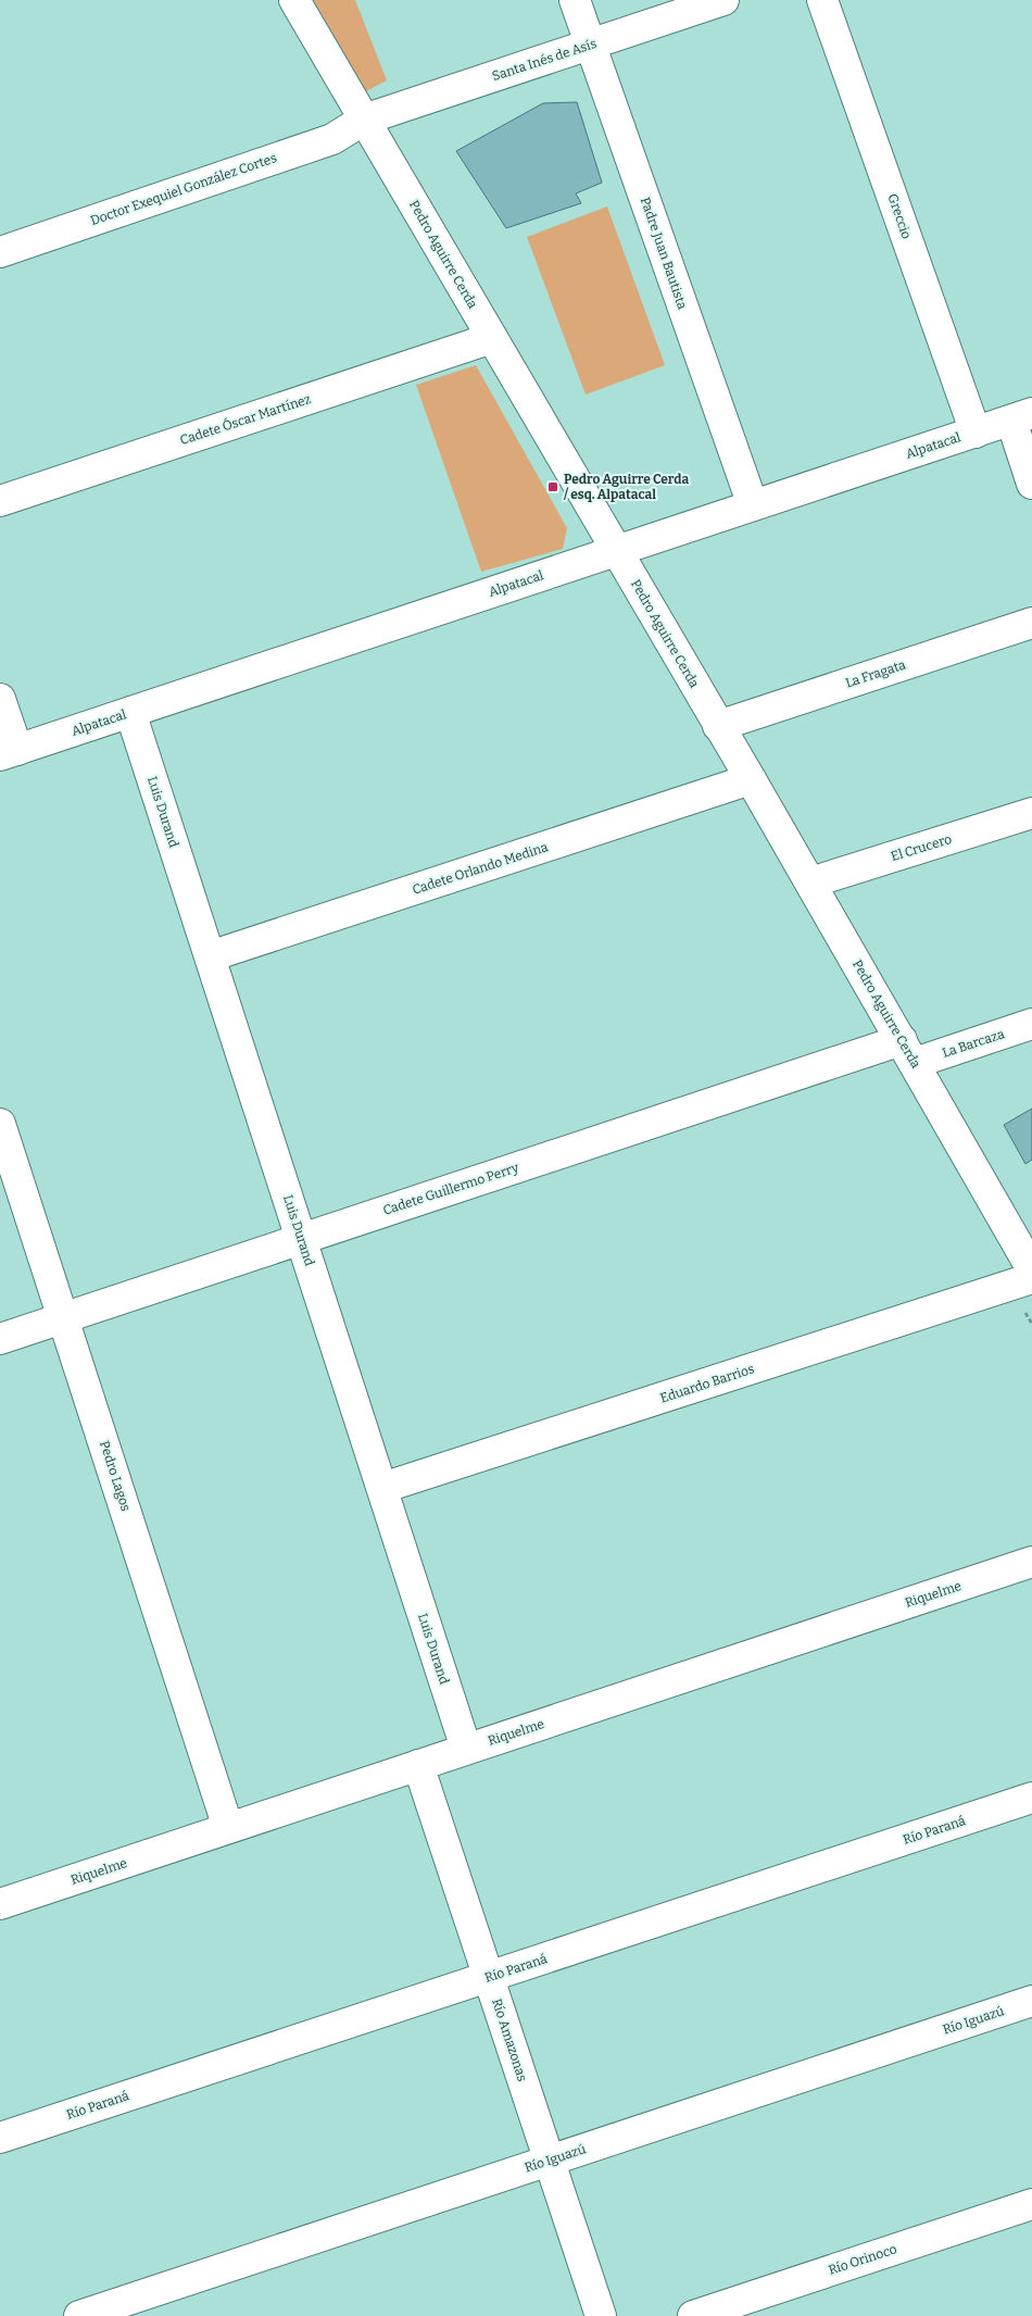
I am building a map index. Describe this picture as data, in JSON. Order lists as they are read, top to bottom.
{
  "streets": {
    "street": [
      "Santa Inés de Asís",
      "Doctor Exequiel González Cortes",
      "Greccio",
      "Padre Juan Bautista",
      "Pedro Aguirre Cerda",
      "Cadete Óscar Martínez",
      "Alpatacal",
      "La Fragata",
      "Luis Durand",
      "El Crucero",
      "Cadete Orlando Medina",
      "La Barcaza",
      "Cadete Guillermo Perry",
      "Eduardo Barrios",
      "Pedro Lagos",
      "Riquelme",
      "Río Paraná",
      "Río Iguazú",
      "Río Amazonas",
      "Río Orinoco"
    ]
  },
  "crossings": [
    ["Santa Inés de Asís", "Doctor Exequiel González Cortes"],
    ["Santa Inés de Asís", "Padre Juan Bautista"],
    ["Santa Inés de Asís", "Pedro Aguirre Cerda"],
    ["Doctor Exequiel González Cortes", "Pedro Aguirre Cerda"],
    ["Greccio", "Alpatacal"],
    ["Padre Juan Bautista", "Alpatacal"],
    ["Pedro Aguirre Cerda", "Cadete Óscar Martínez"],
    ["Pedro Aguirre Cerda", "Alpatacal"],
    ["Pedro Aguirre Cerda", "La Fragata"],
    ["Pedro Aguirre Cerda", "El Crucero"],
    ["Pedro Aguirre Cerda", "Cadete Orlando Medina"],
    ["Pedro Aguirre Cerda", "La Barcaza"],
    ["Pedro Aguirre Cerda", "Cadete Guillermo Perry"],
    ["Alpatacal", "Luis Durand"],
    ["Luis Durand", "Cadete Orlando Medina"],
    ["Luis Durand", "Cadete Guillermo Perry"],
    ["Luis Durand", "Eduardo Barrios"],
    ["Luis Durand", "Riquelme"],
    ["La Barcaza", "Cadete Guillermo Perry"],
    ["Cadete Guillermo Perry", "Pedro Lagos"],
    ["Pedro Lagos", "Riquelme"],
    ["Riquelme", "Río Amazonas"],
    ["Río Paraná", "Río Amazonas"],
    ["Río Iguazú", "Río Amazonas"]
  ],
  "places": {
    "transit": ["Pedro Aguirre Cerda / esq. Alpatacal"]
  }
}
